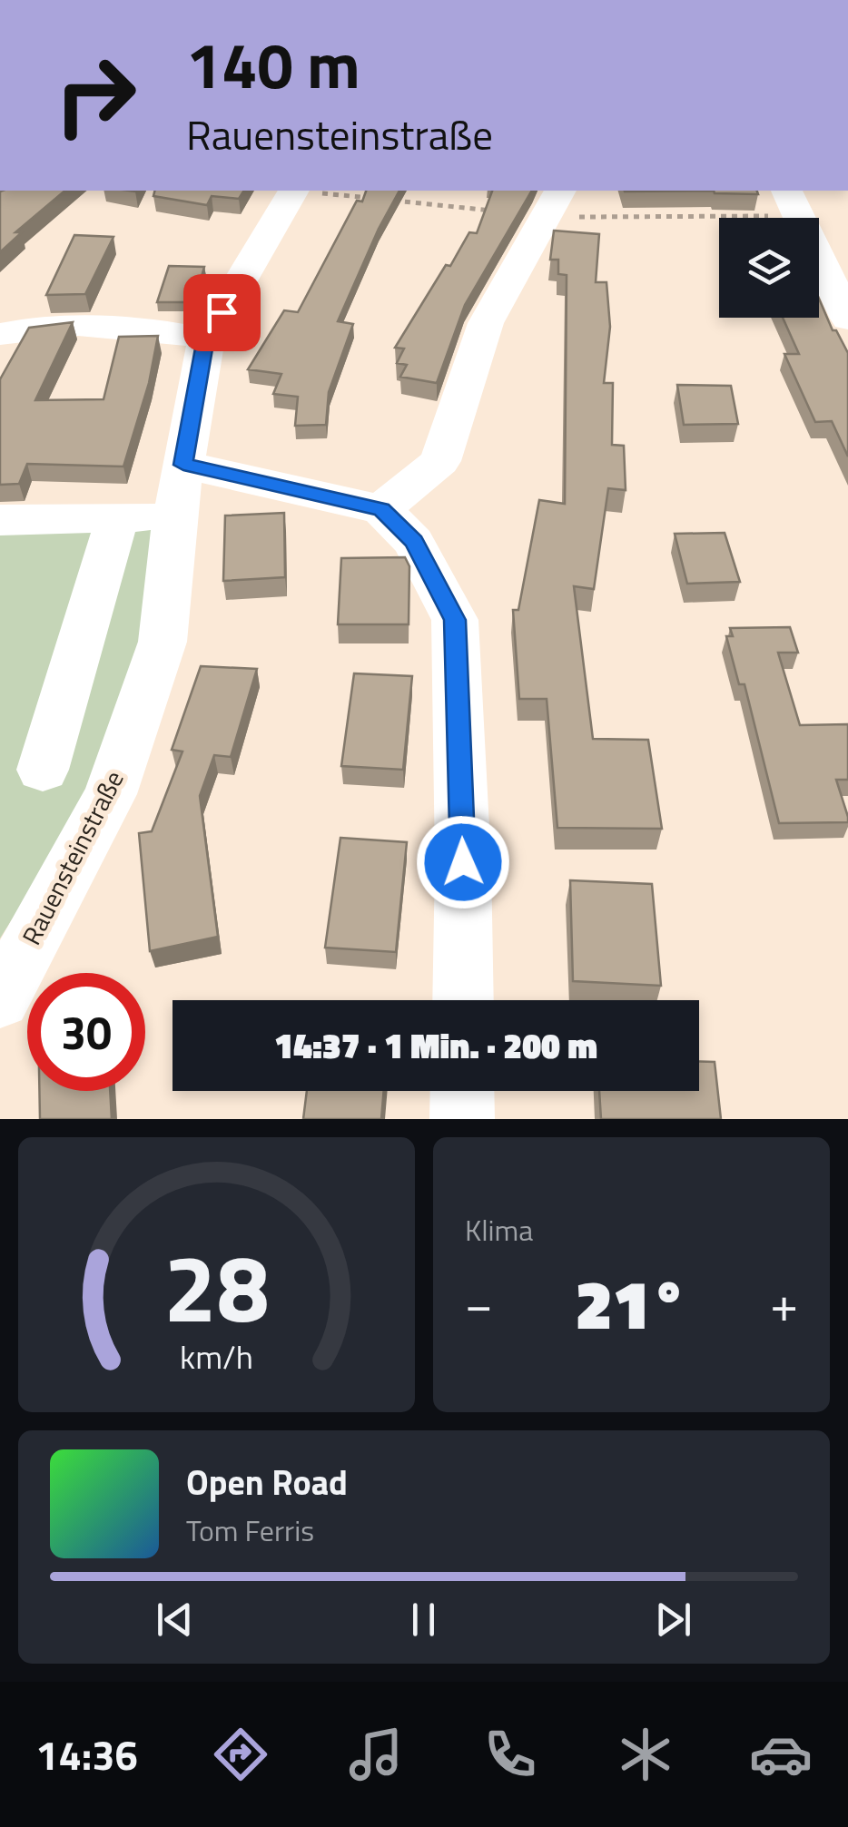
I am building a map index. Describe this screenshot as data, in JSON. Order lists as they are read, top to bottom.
{
  "streets": {
    "street": ["Rauensteinstraße"]
  },
  "page": {
    "turn": ["140 m", "Rauensteinstraße"],
    "limit": "30",
    "trip": "14:37 · 1 Min. · 200 m",
    "tile": "Klima",
    "heat": ["−", "21°", "+"],
    "song": ["Open Road", "Tom Ferris"],
    "tabs": "14:36",
    "gauge": ["28", "km/h"]
  }
}
